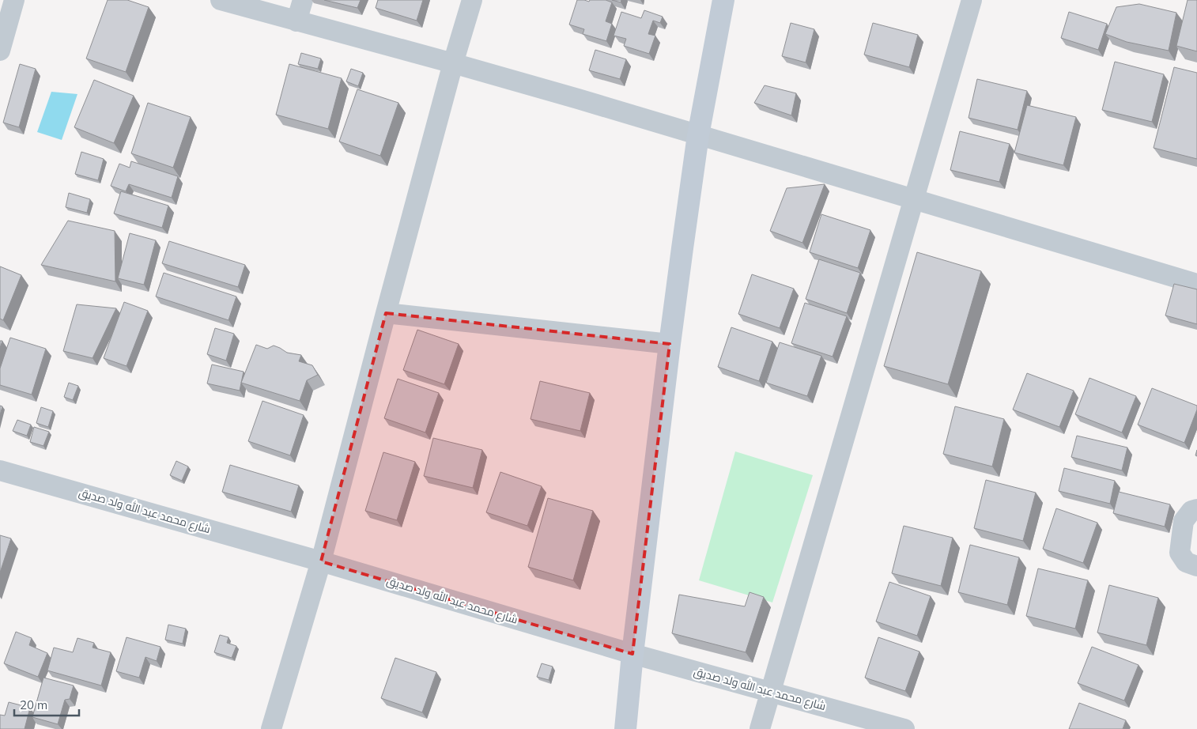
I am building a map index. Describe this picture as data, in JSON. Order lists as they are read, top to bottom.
{
  "streets": {
    "street": ["شارع محمد عبد الله ولد صديق"]
  },
  "scale_bar": "20 m"
}
